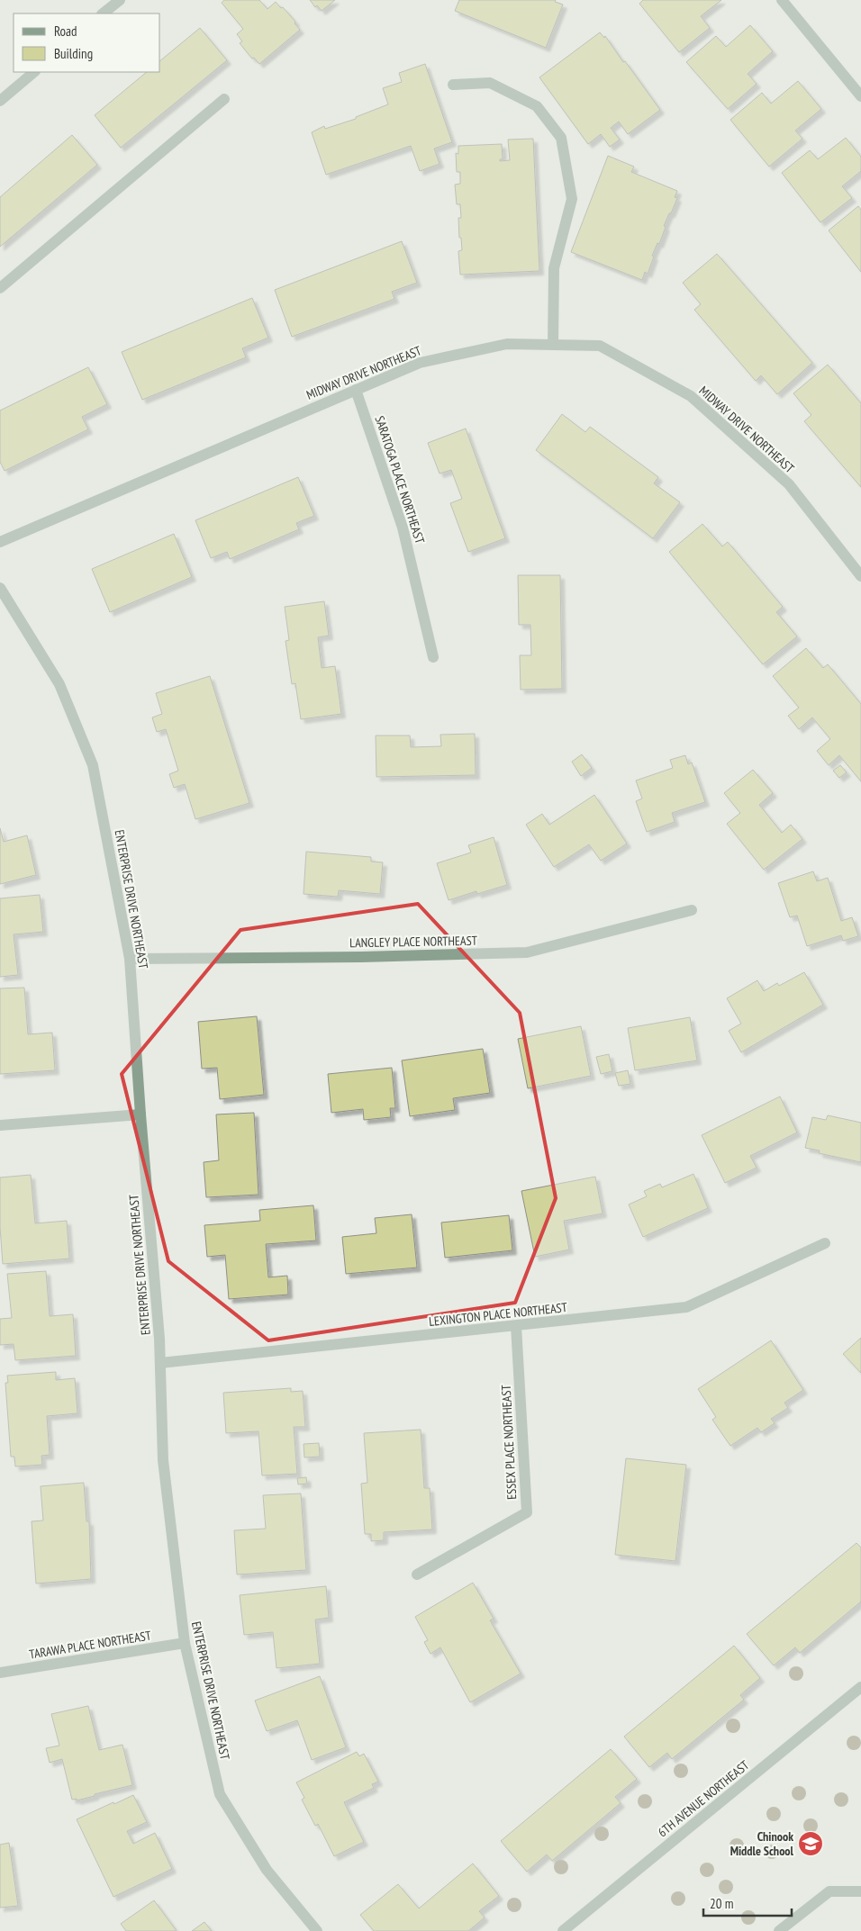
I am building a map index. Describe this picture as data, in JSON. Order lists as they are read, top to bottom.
{
  "streets": {
    "street": [
      "MIDWAY DRIVE NORTHEAST",
      "SARATOGA PLACE NORTHEAST",
      "ENTERPRISE DRIVE NORTHEAST",
      "LANGLEY PLACE NORTHEAST",
      "LEXINGTON PLACE NORTHEAST",
      "ESSEX PLACE NORTHEAST",
      "TARAWA PLACE NORTHEAST",
      "6TH AVENUE NORTHEAST"
    ]
  },
  "crossings": [
    ["MIDWAY DRIVE NORTHEAST", "SARATOGA PLACE NORTHEAST"],
    ["ENTERPRISE DRIVE NORTHEAST", "LANGLEY PLACE NORTHEAST"],
    ["ENTERPRISE DRIVE NORTHEAST", "LEXINGTON PLACE NORTHEAST"],
    ["ENTERPRISE DRIVE NORTHEAST", "TARAWA PLACE NORTHEAST"],
    ["LEXINGTON PLACE NORTHEAST", "ESSEX PLACE NORTHEAST"]
  ],
  "places": {
    "school or university": ["Chinook Middle School"]
  },
  "legend": ["Road", "Building"],
  "scale_bar": "20 m"
}
